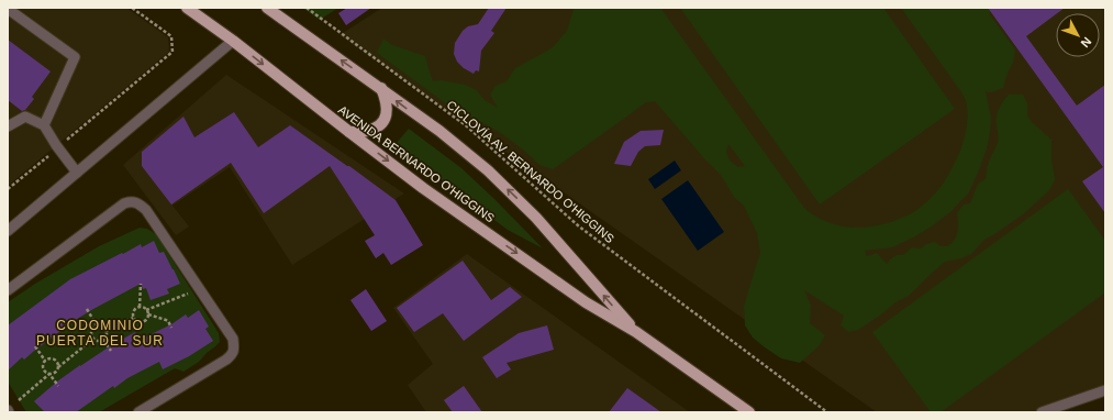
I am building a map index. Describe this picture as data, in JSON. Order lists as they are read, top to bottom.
{
  "streets": {
    "main road": ["AVENIDA BERNARDO O'HIGGINS"],
    "path": ["CICLOVÍA AV. BERNARDO O'HIGGINS"]
  },
  "districts": ["CODOMINIO PUERTA DEL SUR"],
  "north": "bottom right"
}
